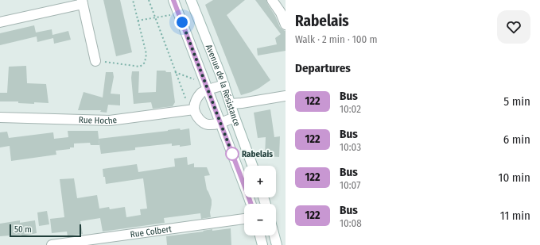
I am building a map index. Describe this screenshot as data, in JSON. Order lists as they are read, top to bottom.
{
  "streets": {
    "street": ["Avenue de la Résistance", "Rue Hoche", "Rue Colbert"]
  },
  "places": ["Rabelais"],
  "lines": ["bus line 122"],
  "scale_bar": "50 m",
  "page": {
    "heading": [
      ["Rabelais", "Walk · 2 min · 100 m"],
      "Departures"
    ],
    "list": [
      {
        "mark": "122",
        "name": "Bus",
        "note": "10:02",
        "value": "5 min"
      },
      {
        "mark": "122",
        "name": "Bus",
        "note": "10:03",
        "value": "6 min"
      },
      {
        "mark": "122",
        "name": "Bus",
        "note": "10:07",
        "value": "10 min"
      },
      {
        "mark": "122",
        "name": "Bus",
        "note": "10:08",
        "value": "11 min"
      }
    ],
    "map_buttons": ["+", "−"],
    "scale": "50 m"
  }
}
